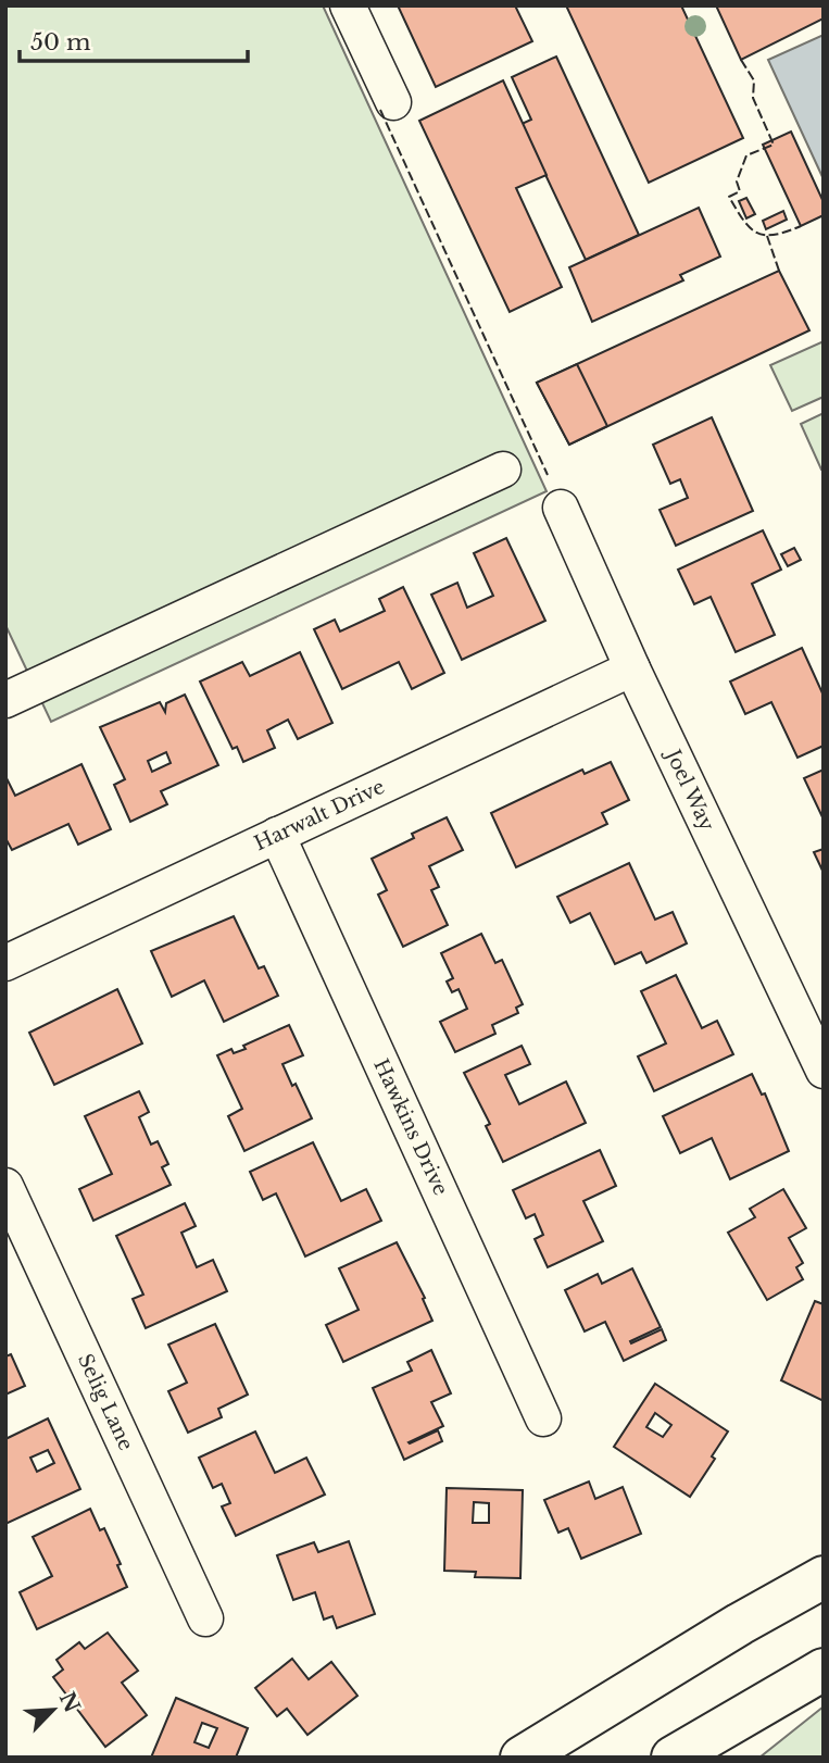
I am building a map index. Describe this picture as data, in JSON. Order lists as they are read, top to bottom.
{
  "streets": {
    "street": [
      "Joel Way",
      "Harwalt Drive",
      "Hawkins Drive",
      "Selig Lane"
    ]
  },
  "crossings": [
    ["Joel Way", "Harwalt Drive"],
    ["Harwalt Drive", "Hawkins Drive"]
  ],
  "scale_bar": "50 m",
  "north": "top right"
}
